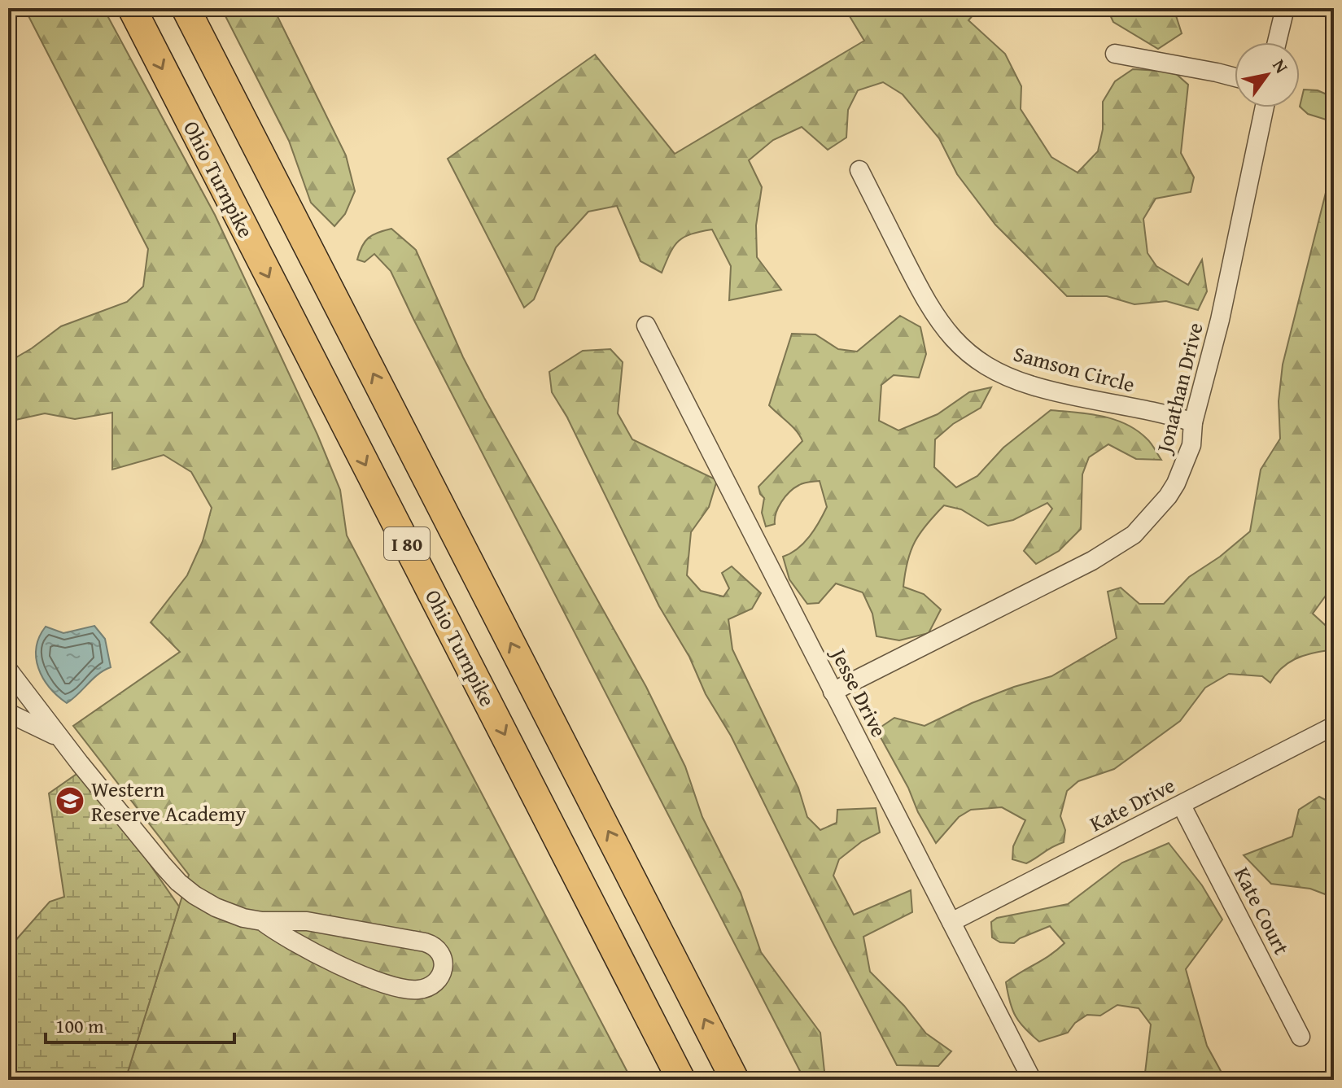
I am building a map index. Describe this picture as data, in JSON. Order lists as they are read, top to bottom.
{
  "streets": {
    "highway": ["Ohio Turnpike", "I 80"],
    "street": [
      "Samson Circle",
      "Jonathan Drive",
      "Jesse Drive",
      "Kate Drive",
      "Kate Court"
    ]
  },
  "crossings": [
    ["Samson Circle", "Jonathan Drive"],
    ["Jonathan Drive", "Jesse Drive"],
    ["Jesse Drive", "Kate Drive"],
    ["Kate Drive", "Kate Court"]
  ],
  "places": {
    "school or university": ["Western Reserve Academy"]
  },
  "scale_bar": "100 m",
  "north": "top right"
}
